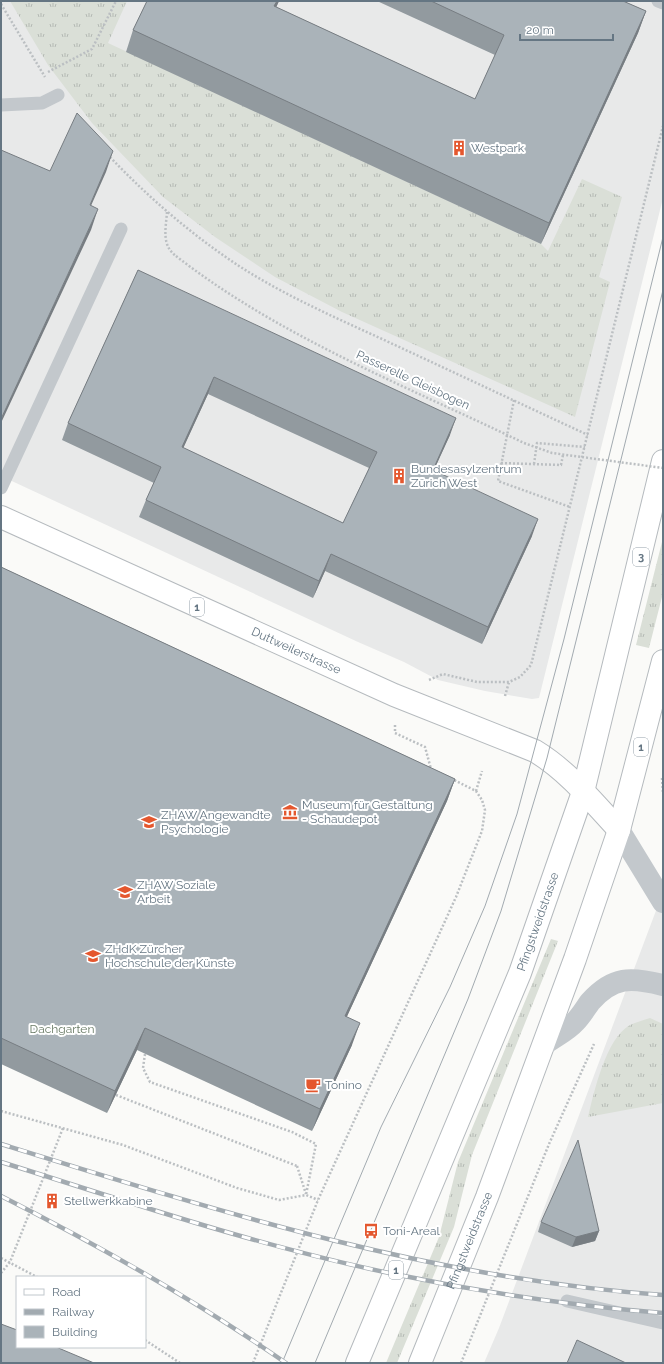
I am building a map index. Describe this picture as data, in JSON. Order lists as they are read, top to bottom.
{
  "streets": {
    "main road": [
      "3",
      "1",
      "Duttweilerstrasse",
      "Pfingstweidstrasse"
    ],
    "path": ["Passerelle Gleisbogen"]
  },
  "crossings": [
    ["Duttweilerstrasse", "Pfingstweidstrasse"]
  ],
  "parks": ["Dachgarten"],
  "places": {
    "building": ["Westpark", "Bundesasylzentrum Zürich West", "Stellwerkkabine"],
    "museum": ["Museum für Gestaltung - Schaudepot"],
    "school or university": ["ZHAW Angewandte Psychologie", "ZHAW Soziale Arbeit", "ZHdK Zürcher Hochschule der Künste"],
    "cafe": ["Tonino"],
    "bus stop": ["Toni-Areal"]
  },
  "legend": ["Road", "Railway", "Building"],
  "scale_bar": "20 m"
}
